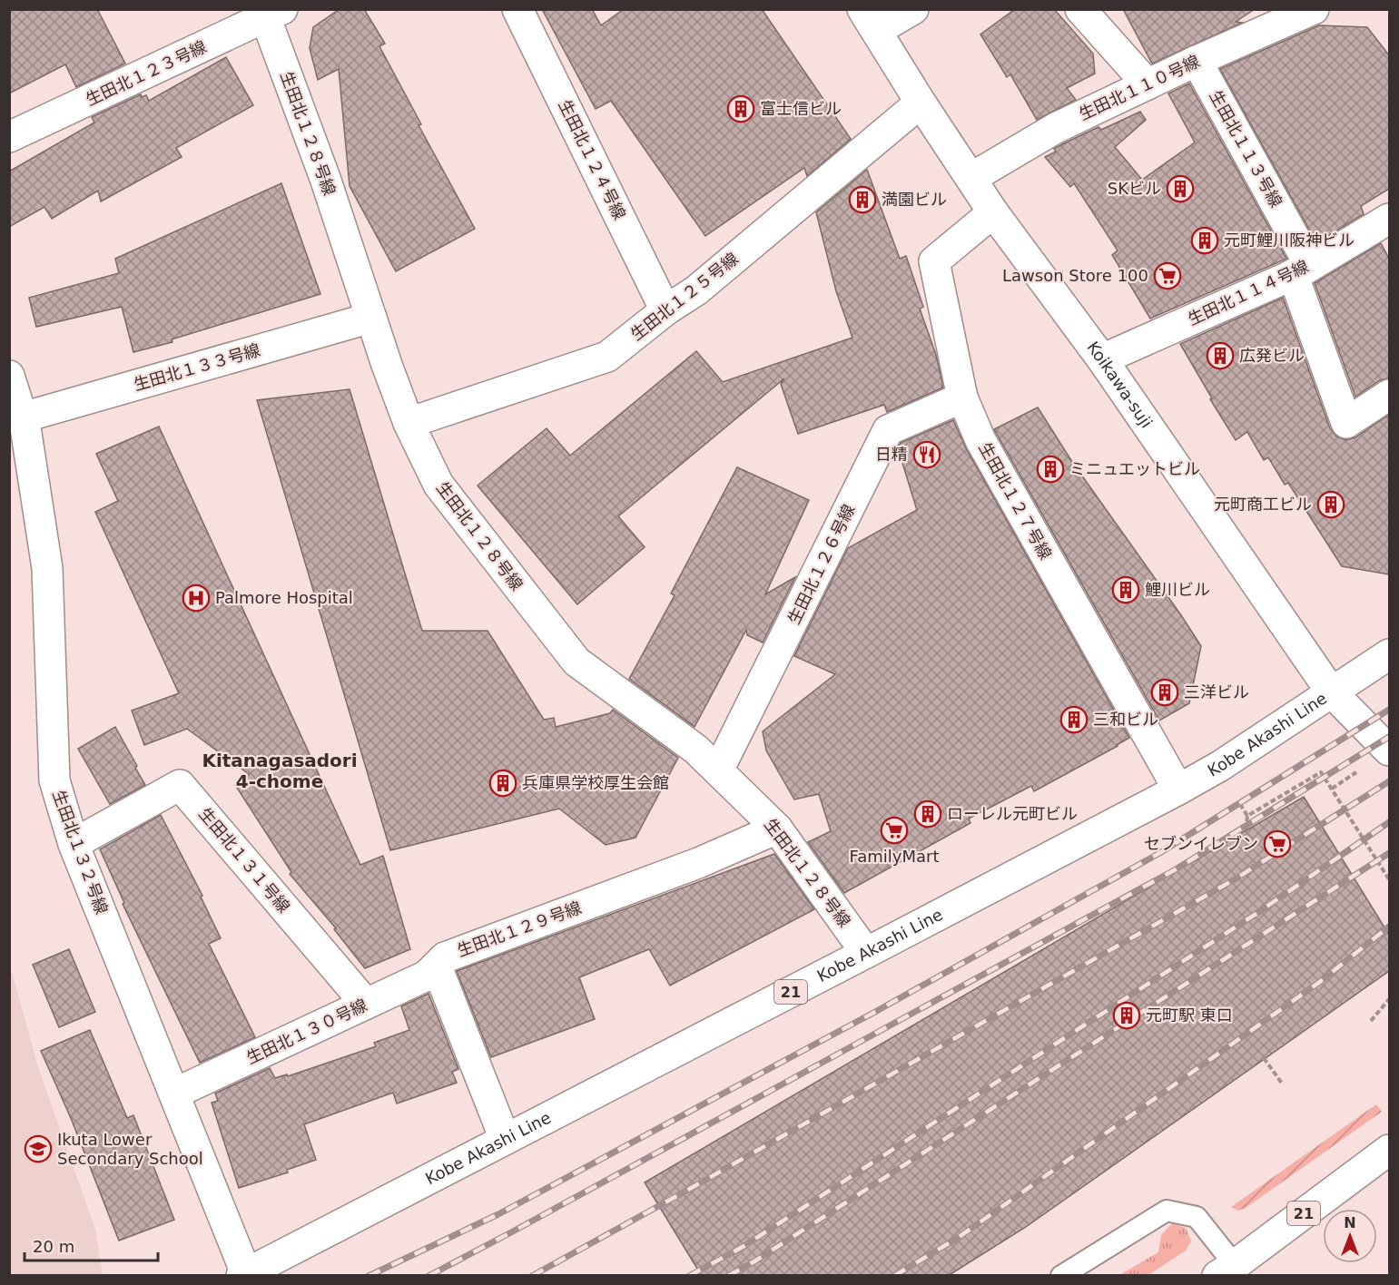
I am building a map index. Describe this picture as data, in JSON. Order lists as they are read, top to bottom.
{
  "streets": {
    "street": [
      "生田北１２３号線",
      "生田北１１０号線",
      "生田北１２８号線",
      "生田北１１３号線",
      "生田北１２４号線",
      "生田北１１４号線",
      "生田北１２５号線",
      "生田北１３３号線",
      "Koikawa-suji",
      "生田北１２７号線",
      "生田北１２６号線",
      "Kobe Akashi Line",
      "生田北１３２号線",
      "生田北１３１号線",
      "生田北１２９号線",
      "21",
      "生田北１３０号線"
    ]
  },
  "crossings": [
    ["生田北１２３号線", "生田北１２８号線"],
    ["生田北１１０号線", "生田北１１３号線"],
    ["生田北１１０号線", "Koikawa-suji"],
    ["生田北１２８号線", "生田北１２５号線"],
    ["生田北１２８号線", "生田北１３３号線"],
    ["生田北１２８号線", "生田北１２６号線"],
    ["生田北１２８号線", "Kobe Akashi Line"],
    ["生田北１２８号線", "生田北１２９号線"],
    ["生田北１１３号線", "生田北１１４号線"],
    ["生田北１２４号線", "生田北１２５号線"],
    ["生田北１１４号線", "Koikawa-suji"],
    ["生田北１２５号線", "Koikawa-suji"],
    ["生田北１３３号線", "生田北１３２号線"],
    ["Koikawa-suji", "生田北１２７号線"],
    ["Koikawa-suji", "Kobe Akashi Line"],
    ["生田北１２７号線", "生田北１２６号線"],
    ["生田北１２７号線", "Kobe Akashi Line"],
    ["Kobe Akashi Line", "生田北１３２号線"],
    ["生田北１３２号線", "生田北１３１号線"],
    ["生田北１３２号線", "生田北１３０号線"],
    ["生田北１３１号線", "生田北１３０号線"],
    ["生田北１２９号線", "生田北１３０号線"]
  ],
  "districts": ["Kitanagasadori 4-chome"],
  "places": {
    "building": [
      "富士信ビル",
      "SKビル",
      "満園ビル",
      "元町鯉川阪神ビル",
      "広発ビル",
      "ミニュエットビル",
      "元町商工ビル",
      "鯉川ビル",
      "三洋ビル",
      "三和ビル",
      "兵庫県学校厚生会館",
      "ローレル元町ビル",
      "元町駅 東口"
    ],
    "supermarket": ["Lawson Store 100", "FamilyMart", "セブンイレブン"],
    "restaurant": ["日精"],
    "hospital": ["Palmore Hospital"],
    "school or university": ["Ikuta Lower Secondary School"]
  },
  "scale_bar": "20 m",
  "north": "top"
}
